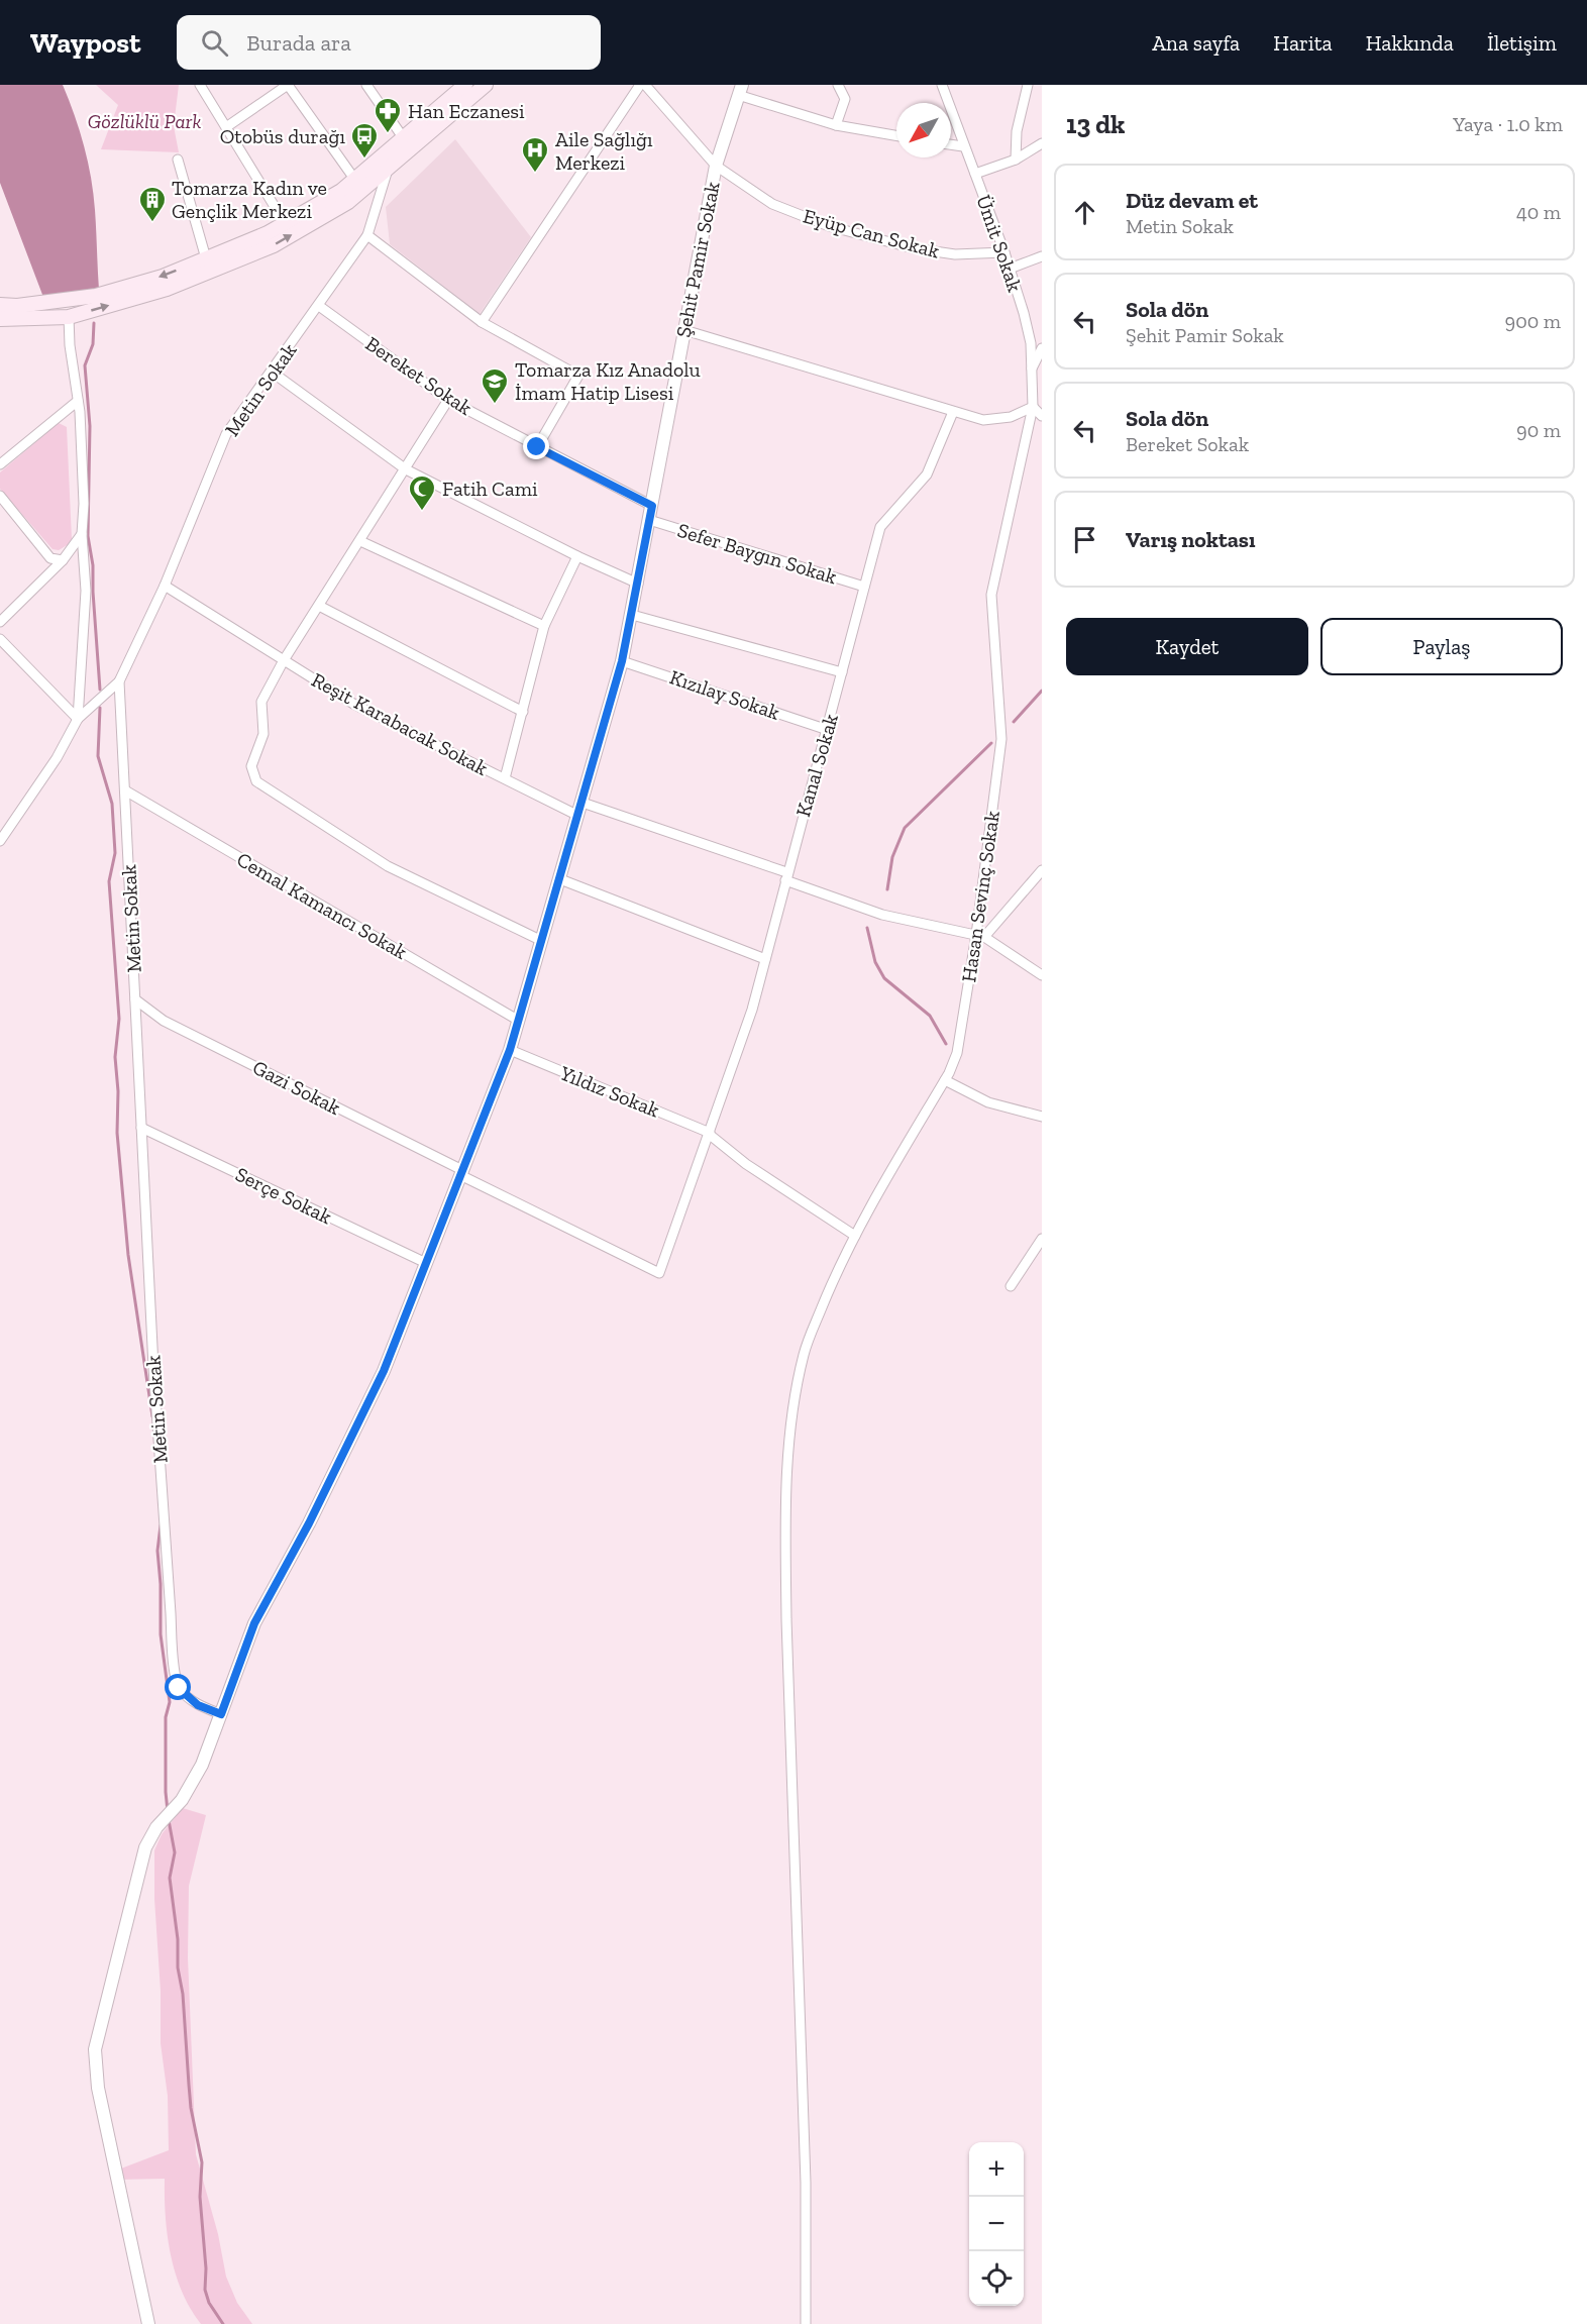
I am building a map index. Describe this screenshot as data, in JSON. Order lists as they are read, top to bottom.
{
  "streets": {
    "street": [
      "Eyüp Can Sokak",
      "Ümit Sokak",
      "Şehit Pamir Sokak",
      "Bereket Sokak",
      "Metin Sokak",
      "Sefer Baygın Sokak",
      "Kızılay Sokak",
      "Reşit Karabacak Sokak",
      "Kanal Sokak",
      "Hasan Sevinç Sokak",
      "Cemal Kamancı Sokak",
      "Gazi Sokak",
      "Yıldız Sokak",
      "Serçe Sokak"
    ]
  },
  "crossings": [
    ["Eyüp Can Sokak", "Ümit Sokak"],
    ["Eyüp Can Sokak", "Şehit Pamir Sokak"],
    ["Ümit Sokak", "Hasan Sevinç Sokak"],
    ["Şehit Pamir Sokak", "Bereket Sokak"],
    ["Şehit Pamir Sokak", "Metin Sokak"],
    ["Şehit Pamir Sokak", "Sefer Baygın Sokak"],
    ["Şehit Pamir Sokak", "Kızılay Sokak"],
    ["Şehit Pamir Sokak", "Reşit Karabacak Sokak"],
    ["Şehit Pamir Sokak", "Cemal Kamancı Sokak"],
    ["Şehit Pamir Sokak", "Gazi Sokak"],
    ["Şehit Pamir Sokak", "Yıldız Sokak"],
    ["Şehit Pamir Sokak", "Serçe Sokak"],
    ["Bereket Sokak", "Metin Sokak"],
    ["Metin Sokak", "Reşit Karabacak Sokak"],
    ["Metin Sokak", "Cemal Kamancı Sokak"],
    ["Metin Sokak", "Gazi Sokak"],
    ["Metin Sokak", "Serçe Sokak"],
    ["Sefer Baygın Sokak", "Kanal Sokak"],
    ["Kızılay Sokak", "Kanal Sokak"],
    ["Kanal Sokak", "Gazi Sokak"],
    ["Kanal Sokak", "Yıldız Sokak"],
    ["Hasan Sevinç Sokak", "Yıldız Sokak"]
  ],
  "parks": ["Gözlüklü Park"],
  "places": {
    "pharmacy": ["Han Eczanesi"],
    "bus stop": ["Otobüs durağı"],
    "hospital": ["Aile Sağlığı Merkezi"],
    "building": ["Tomarza Kadın ve Gençlik Merkezi"],
    "school or university": ["Tomarza Kız Anadolu İmam Hatip Lisesi"],
    "mosque": ["Fatih Cami"]
  },
  "north": "bottom left",
  "page": {
    "header": "Waypost",
    "search": "Burada ara",
    "nav": [
      "Ana sayfa",
      "Harita",
      "Hakkında",
      "İletişim"
    ],
    "heading": ["13 dk", "Yaya · 1.0 km"],
    "list": [
      ["Düz devam et", "Metin Sokak", "40 m"],
      ["Sola dön", "Şehit Pamir Sokak", "900 m"],
      ["Sola dön", "Bereket Sokak", "90 m"],
      "Varış noktası"
    ],
    "buttons": ["Kaydet", "Paylaş"],
    "map_buttons": ["+", "−"]
  }
}
